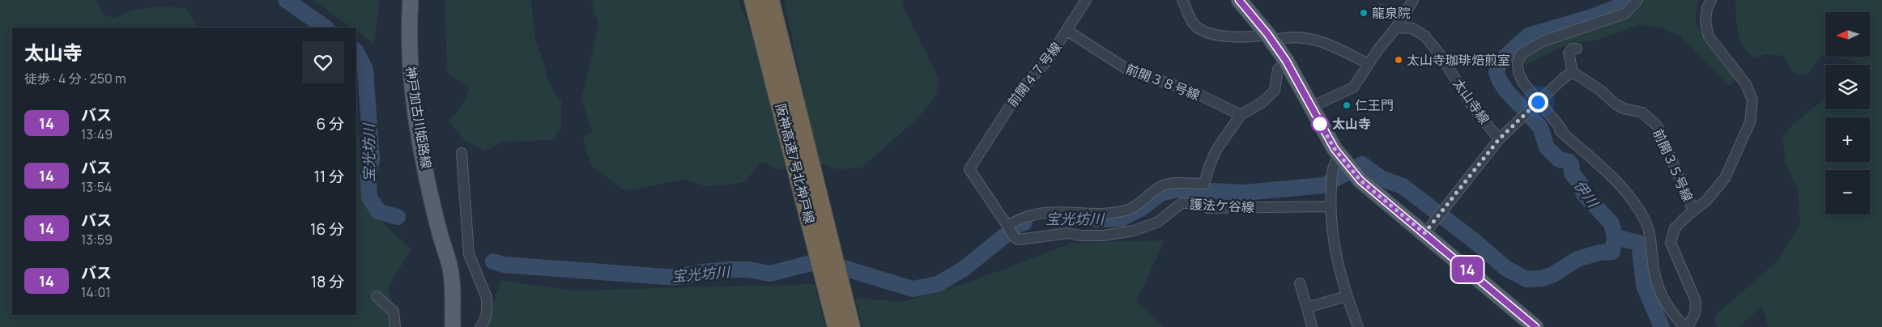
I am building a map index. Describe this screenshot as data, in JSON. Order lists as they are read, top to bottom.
{
  "streets": {
    "highway": ["阪神高速7号北神戸線"],
    "main road": ["神戸加古川姫路線"],
    "street": [
      "前開４７号線",
      "前開３８号線",
      "太山寺線",
      "前開３５号線",
      "護法ケ谷線"
    ]
  },
  "crossings": [
    ["前開４７号線", "前開３８号線"]
  ],
  "water": ["宝光坊川", "伊川"],
  "places": [
    "龍泉院",
    "太山寺珈琲焙煎室",
    "仁王門",
    "太山寺"
  ],
  "lines": ["bus line 14"],
  "north": "left",
  "page": {
    "on_map": "14",
    "map_buttons": ["+", "−"],
    "heading": ["太山寺", "徒歩 · 4 分 · 250 m"],
    "list": [
      {
        "mark": "14",
        "name": "バス",
        "note": "13:49",
        "value": "6 分"
      },
      {
        "mark": "14",
        "name": "バス",
        "note": "13:54",
        "value": "11 分"
      },
      {
        "mark": "14",
        "name": "バス",
        "note": "13:59",
        "value": "16 分"
      },
      {
        "mark": "14",
        "name": "バス",
        "note": "14:01",
        "value": "18 分"
      }
    ]
  }
}
